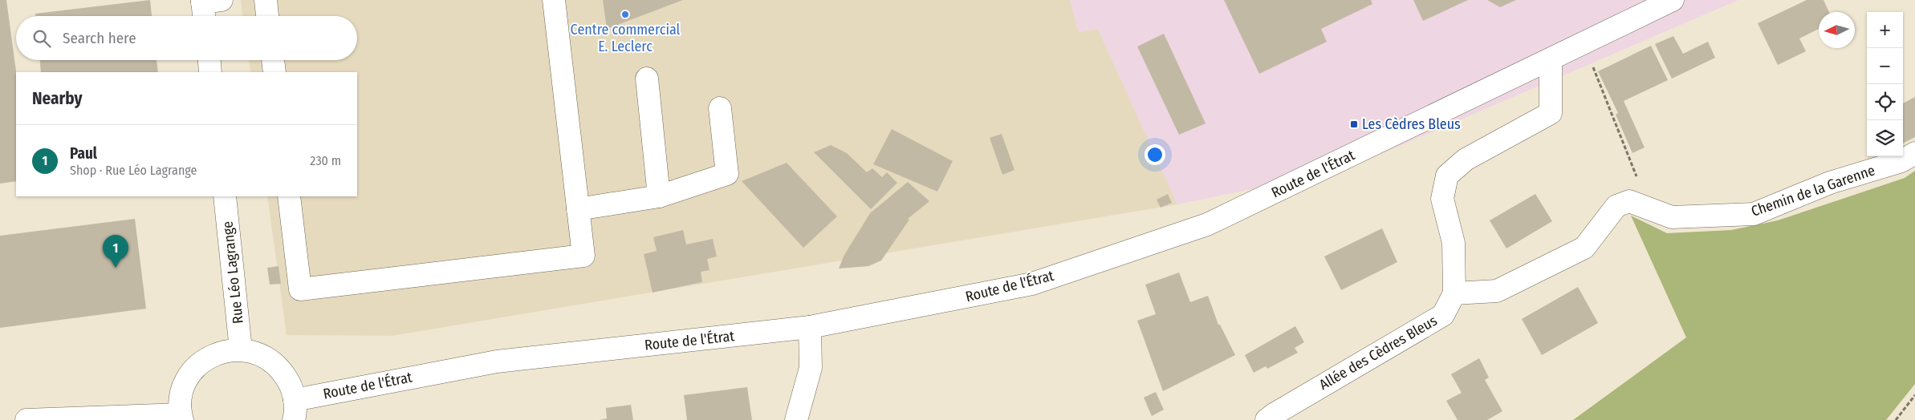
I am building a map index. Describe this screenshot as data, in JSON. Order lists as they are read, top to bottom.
{
  "streets": {
    "main road": [
      "Route de l'Étrat",
      "Chemin de la Garenne",
      "Rue Léo Lagrange",
      "Allée des Cèdres Bleus"
    ]
  },
  "crossings": [
    ["Route de l'Étrat", "Allée des Cèdres Bleus"],
    ["Chemin de la Garenne", "Allée des Cèdres Bleus"]
  ],
  "places": {
    "other": ["Centre commercial E. Leclerc"],
    "transit": ["Les Cèdres Bleus"]
  },
  "north": "left",
  "page": {
    "map_buttons": ["+", "−"],
    "search": "Search here",
    "heading": "Nearby",
    "list": [
      {
        "mark": "1",
        "name": "Paul",
        "note": "Shop · Rue Léo Lagrange",
        "value": "230 m"
      }
    ],
    "pins": "1"
  }
}
